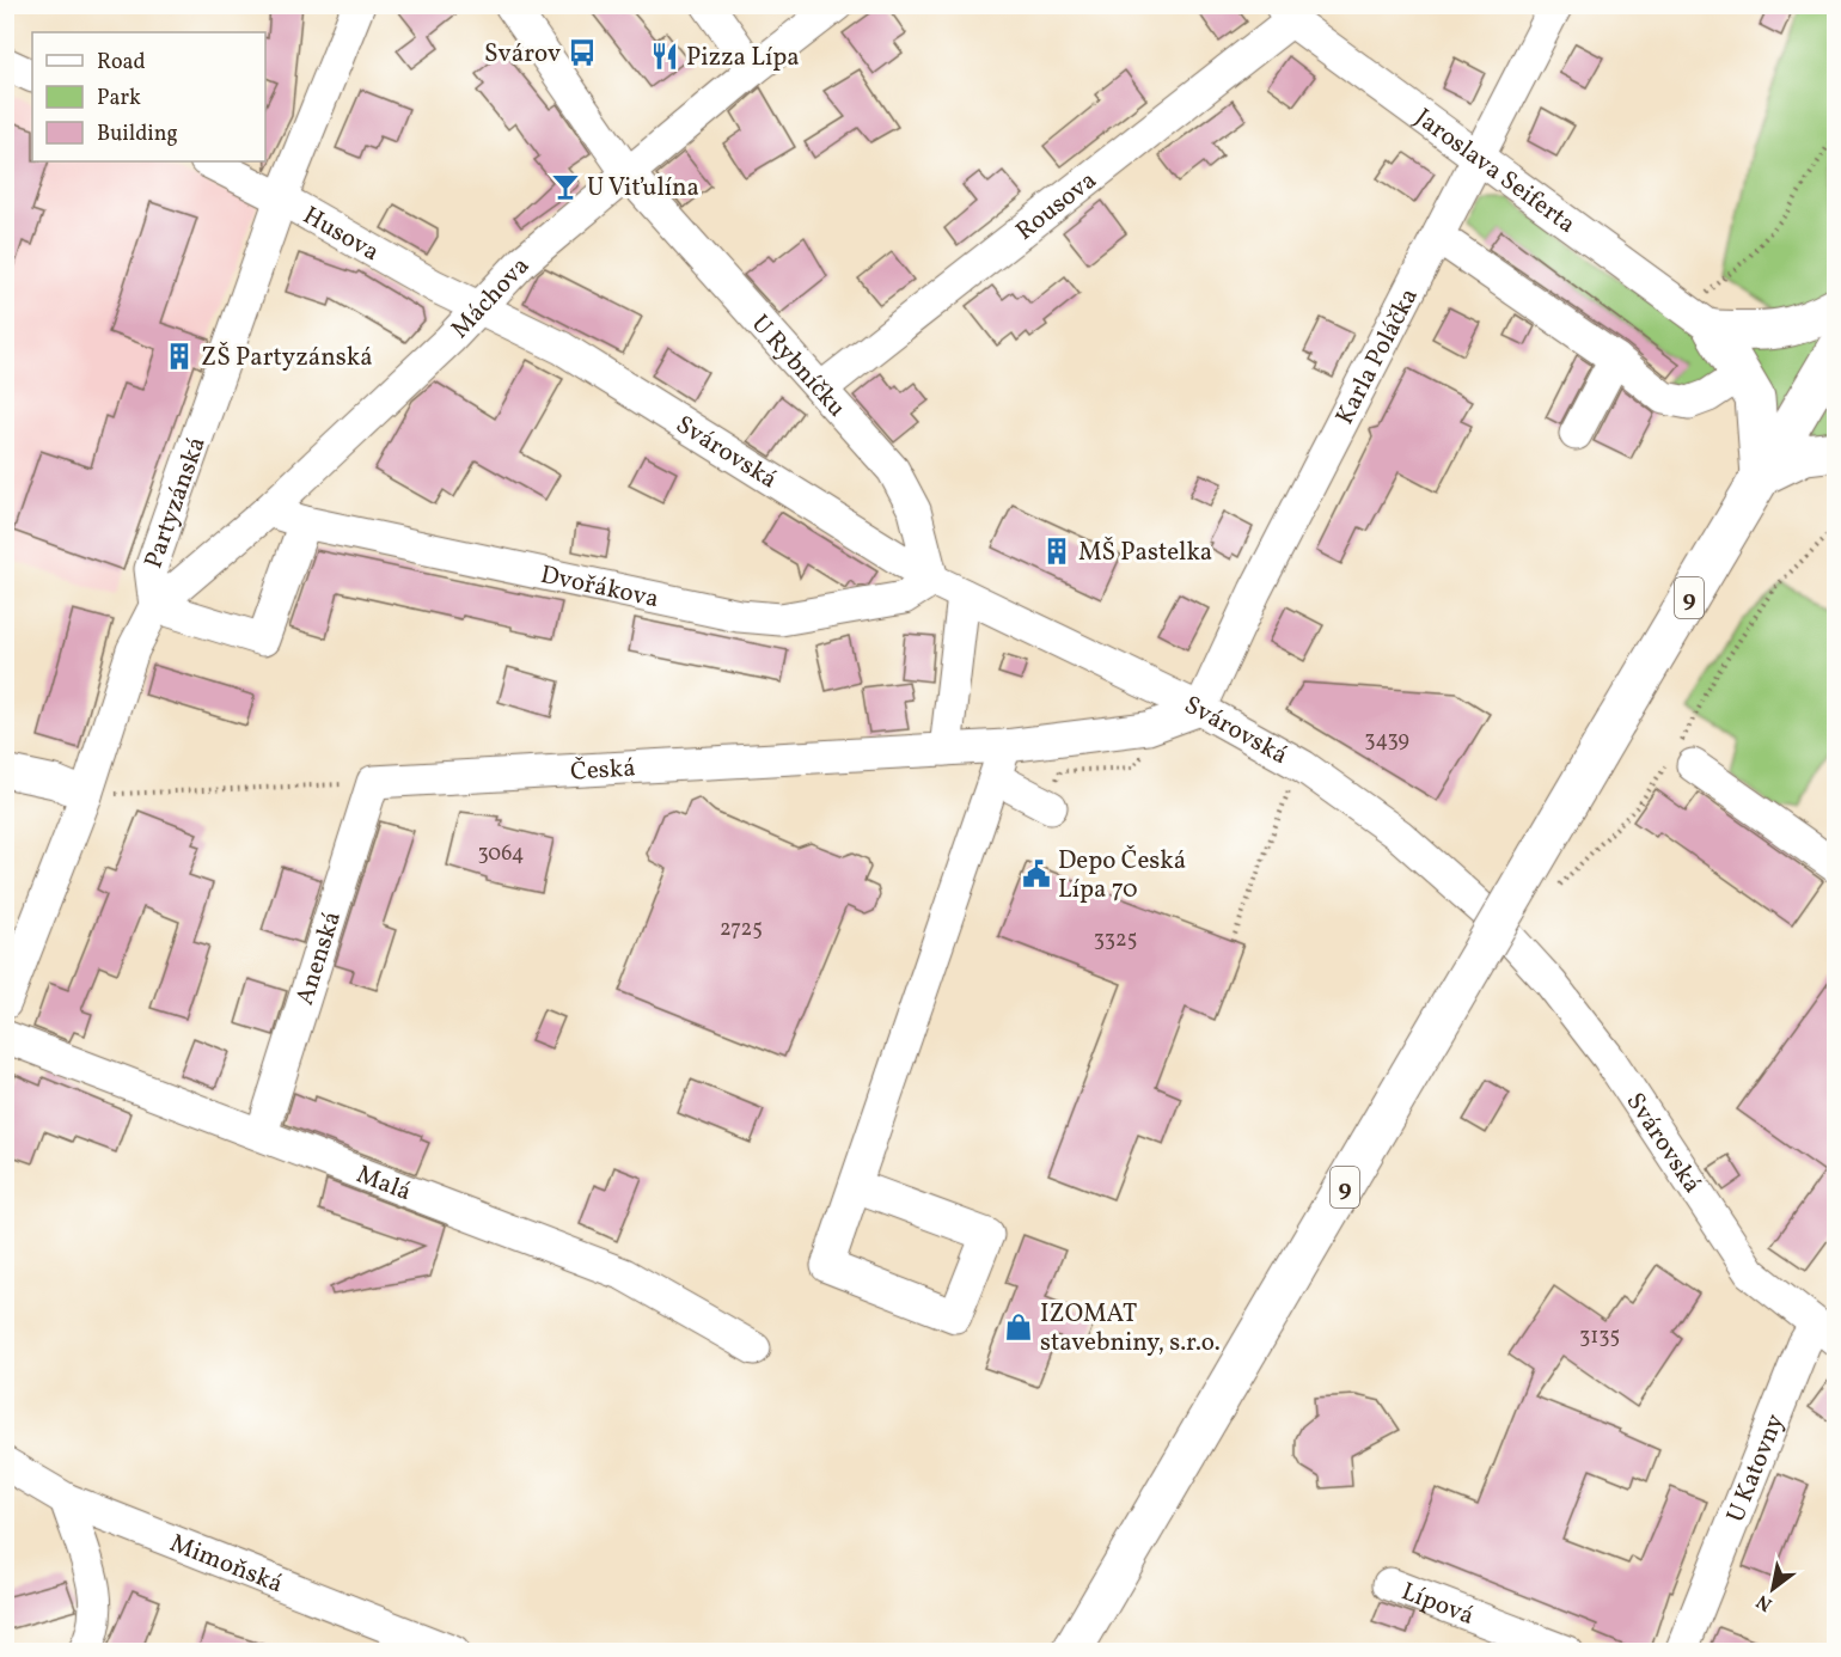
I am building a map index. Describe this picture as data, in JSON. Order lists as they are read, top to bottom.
{
  "streets": {
    "main road": ["9"],
    "street": [
      "Jaroslava Seiferta",
      "Rousova",
      "Husova",
      "Máchova",
      "Karla Poláčka",
      "U Rybníčku",
      "Svárovská",
      "Partyzánská",
      "Dvořákova",
      "Česká",
      "Anenská",
      "Malá",
      "U Katovny",
      "Mimoňská",
      "Lípová"
    ]
  },
  "crossings": [
    ["Jaroslava Seiferta", "Rousova"],
    ["Jaroslava Seiferta", "Karla Poláčka"],
    ["Rousova", "U Rybníčku"],
    ["Husova", "Máchova"],
    ["Husova", "Svárovská"],
    ["Husova", "Partyzánská"],
    ["Máchova", "U Rybníčku"],
    ["Máchova", "Svárovská"],
    ["Máchova", "Partyzánská"],
    ["Máchova", "Dvořákova"],
    ["Karla Poláčka", "Svárovská"],
    ["Karla Poláčka", "Česká"],
    ["U Rybníčku", "Svárovská"],
    ["U Rybníčku", "Dvořákova"],
    ["Svárovská", "Dvořákova"],
    ["Svárovská", "Česká"],
    ["Svárovská", "U Katovny"],
    ["Česká", "Anenská"],
    ["Anenská", "Malá"]
  ],
  "places": {
    "bus stop": ["Svárov"],
    "restaurant": ["Pizza Lípa"],
    "bar": ["U Viťulína"],
    "building": ["ZŠ Partyzánská", "MŠ Pastelka"],
    "public building": ["Depo Česká Lípa 70"],
    "shop": ["IZOMAT stavebniny, s.r.o."]
  },
  "house_numbers": [
    "3439",
    "3064",
    "2725",
    "3325",
    "3135"
  ],
  "legend": ["Road", "Park", "Building"],
  "north": "bottom left"
}
